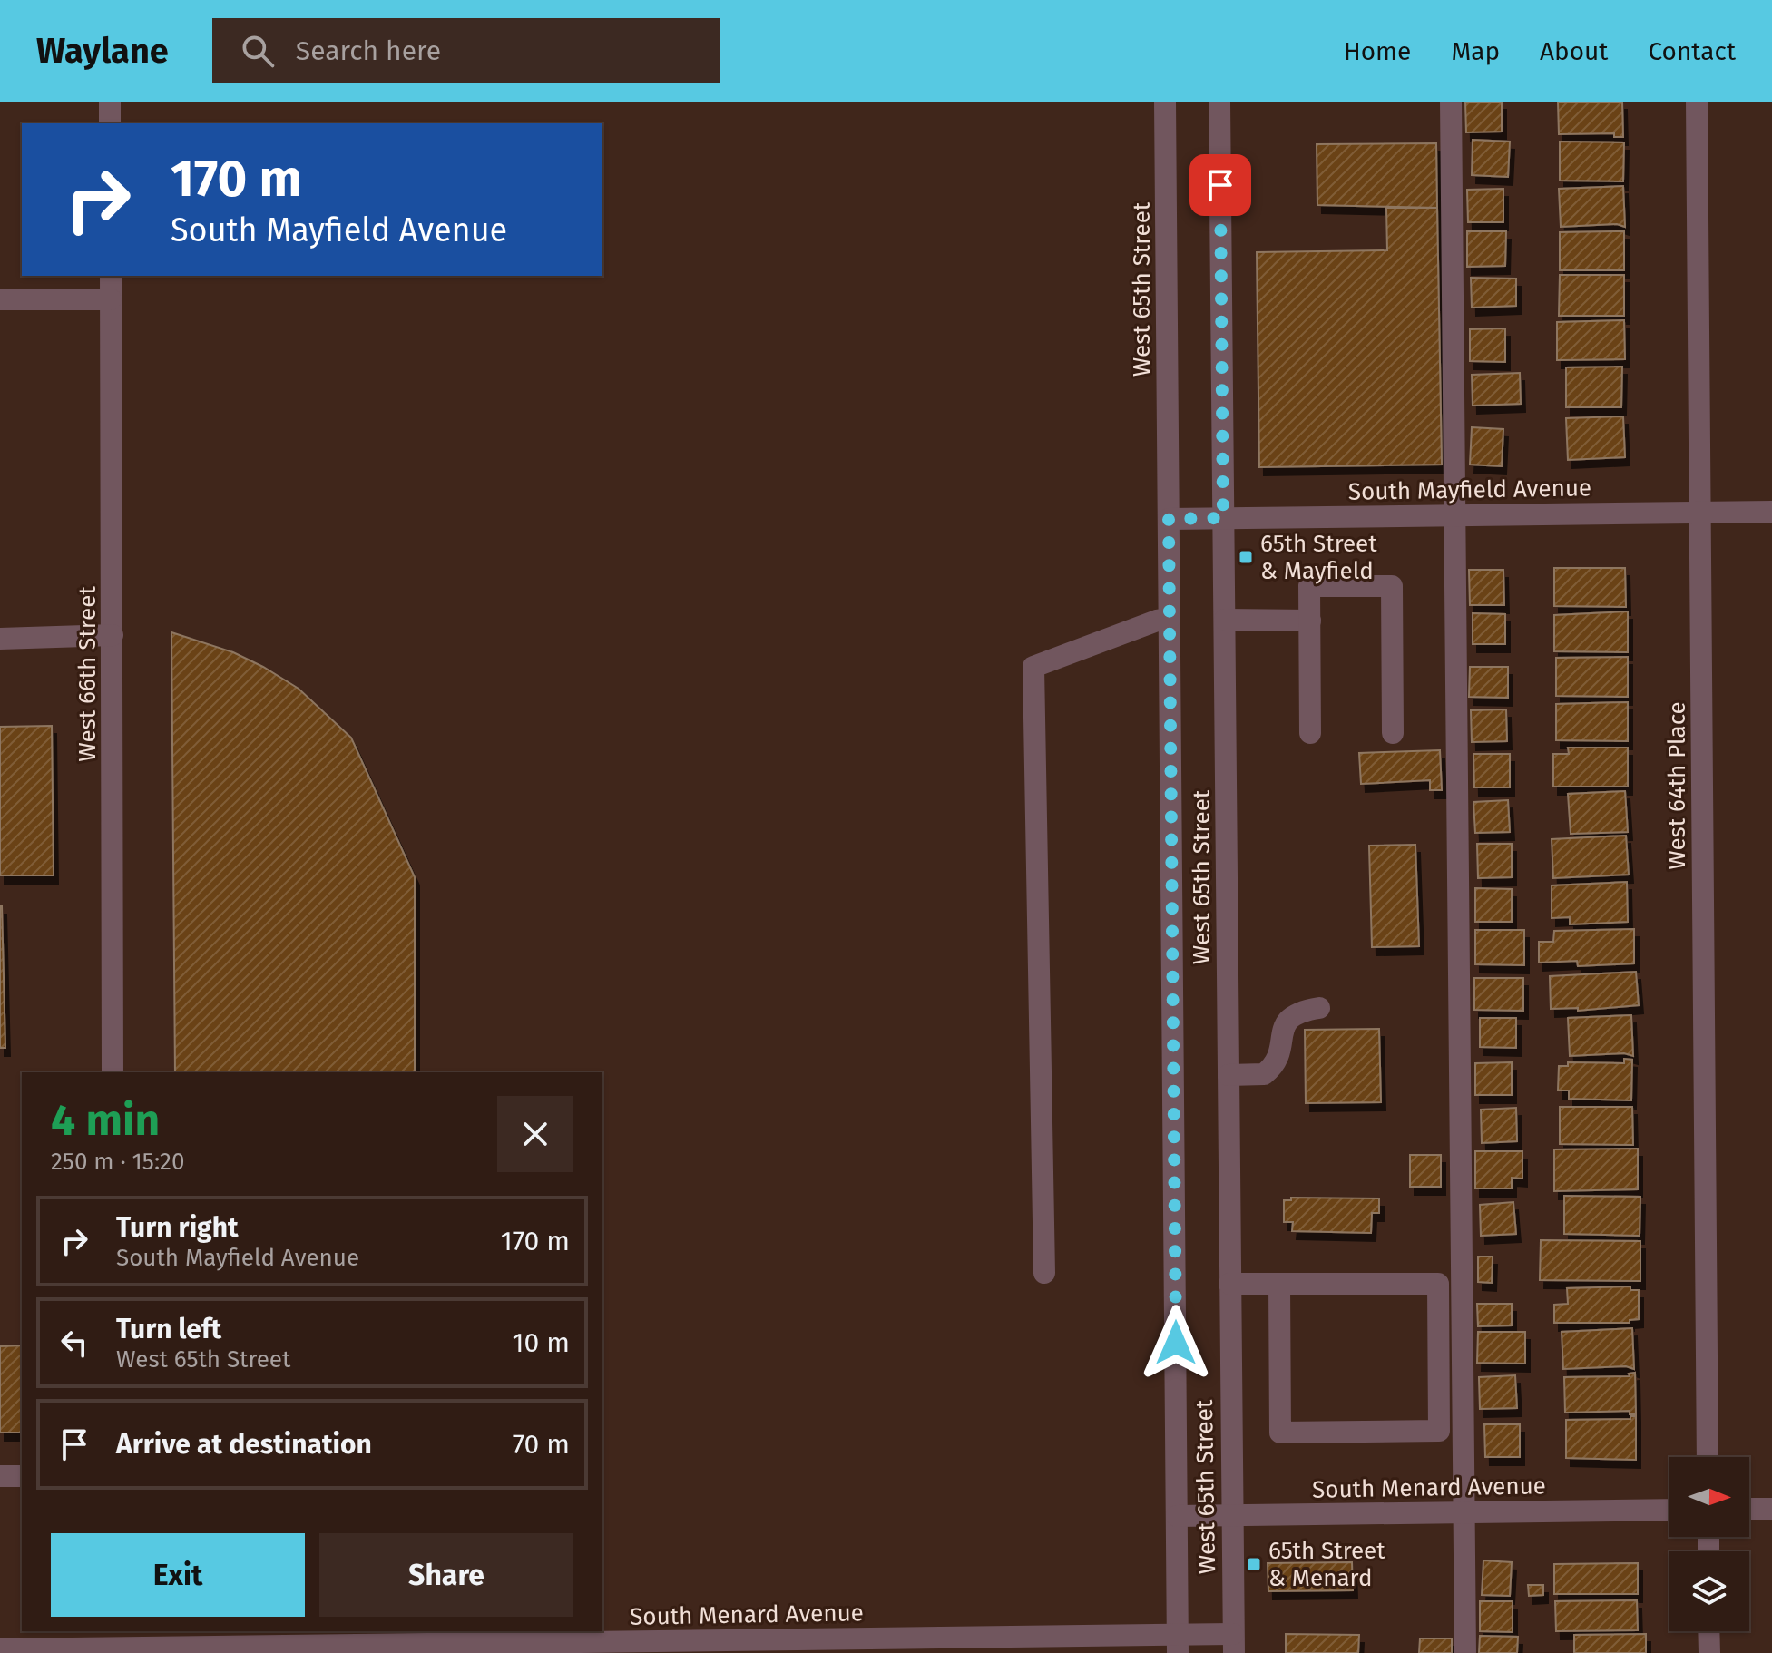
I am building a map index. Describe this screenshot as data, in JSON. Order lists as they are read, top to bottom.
{
  "streets": {
    "street": [
      "West 65th Street",
      "South Mayfield Avenue",
      "West 66th Street",
      "West 64th Place",
      "South Menard Avenue"
    ]
  },
  "crossings": [
    ["West 65th Street", "South Mayfield Avenue"],
    ["West 65th Street", "South Menard Avenue"],
    ["South Mayfield Avenue", "West 64th Place"]
  ],
  "places": {
    "transit": ["65th Street & Mayfield", "65th Street & Menard"]
  },
  "north": "right",
  "page": {
    "header": "Waylane",
    "search": "Search here",
    "nav": [
      "Home",
      "Map",
      "About",
      "Contact"
    ],
    "turn": ["170 m", "South Mayfield Avenue"],
    "heading": ["4 min", "250 m · 15:20"],
    "list": [
      {
        "name": "Turn right",
        "note": "South Mayfield Avenue",
        "value": "170 m"
      },
      {
        "name": "Turn left",
        "note": "West 65th Street",
        "value": "10 m"
      },
      {
        "name": "Arrive at destination",
        "value": "70 m"
      }
    ],
    "buttons": ["Exit", "Share"]
  }
}
